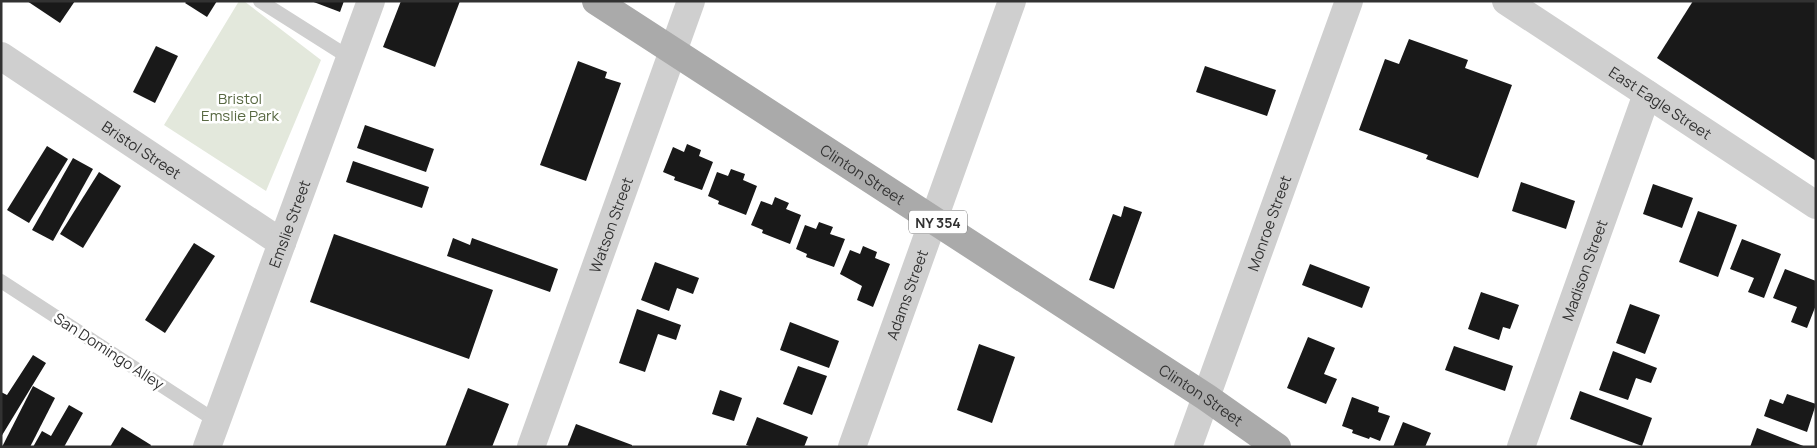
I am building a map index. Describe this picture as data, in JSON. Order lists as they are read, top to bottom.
{
  "streets": {
    "main road": ["Clinton Street", "NY 354"],
    "street": [
      "East Eagle Street",
      "Bristol Street",
      "Emslie Street",
      "Watson Street",
      "Monroe Street",
      "Madison Street",
      "Adams Street"
    ],
    "lane": ["San Domingo Alley"]
  },
  "crossings": [
    ["East Eagle Street", "Madison Street"],
    ["Bristol Street", "Emslie Street"],
    ["Clinton Street", "Watson Street"],
    ["Clinton Street", "Monroe Street"],
    ["Clinton Street", "Adams Street"],
    ["Emslie Street", "San Domingo Alley"]
  ],
  "parks": ["Bristol Emslie Park"]
}
